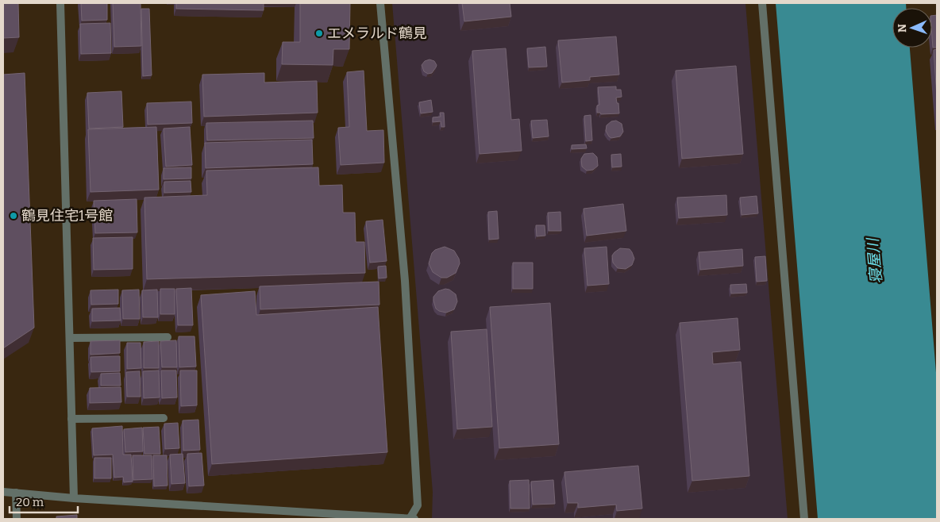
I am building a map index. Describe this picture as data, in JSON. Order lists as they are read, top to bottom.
{
  "water": ["寝屋川"],
  "places": ["エメラルド鶴見", "鶴見住宅1号館"],
  "scale_bar": "20 m",
  "north": "left"
}
